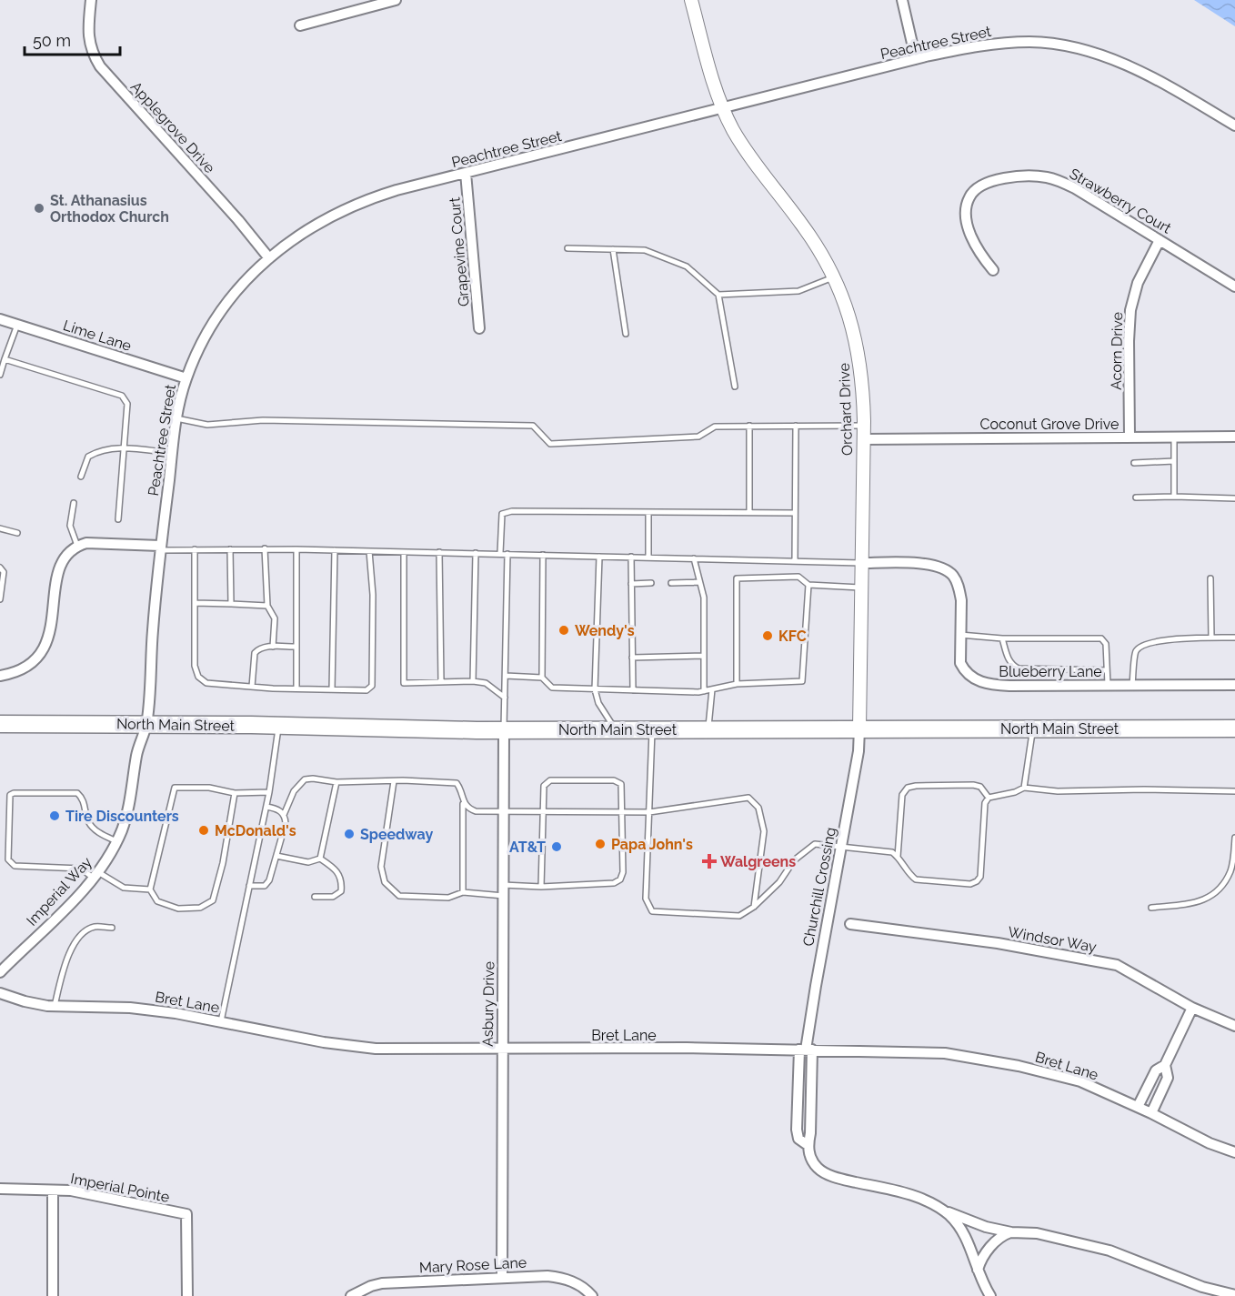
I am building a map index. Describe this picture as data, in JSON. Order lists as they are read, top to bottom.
{
  "streets": {
    "main road": ["North Main Street"],
    "street": [
      "Peachtree Street",
      "Applegrove Drive",
      "Strawberry Court",
      "Grapevine Court",
      "Lime Lane",
      "Acorn Drive",
      "Orchard Drive",
      "Coconut Grove Drive",
      "Blueberry Lane",
      "Churchill Crossing",
      "Imperial Way",
      "Windsor Way",
      "Bret Lane",
      "Asbury Drive",
      "Imperial Pointe",
      "Mary Rose Lane"
    ]
  },
  "crossings": [
    ["Peachtree Street", "Applegrove Drive"],
    ["Peachtree Street", "Grapevine Court"],
    ["Peachtree Street", "Lime Lane"],
    ["Peachtree Street", "Orchard Drive"],
    ["Peachtree Street", "North Main Street"],
    ["Peachtree Street", "Imperial Way"],
    ["Strawberry Court", "Acorn Drive"],
    ["Acorn Drive", "Coconut Grove Drive"],
    ["Orchard Drive", "Coconut Grove Drive"],
    ["Orchard Drive", "Blueberry Lane"],
    ["Orchard Drive", "North Main Street"],
    ["Orchard Drive", "Churchill Crossing"],
    ["North Main Street", "Churchill Crossing"],
    ["North Main Street", "Imperial Way"],
    ["North Main Street", "Asbury Drive"],
    ["Churchill Crossing", "Bret Lane"],
    ["Bret Lane", "Asbury Drive"],
    ["Asbury Drive", "Mary Rose Lane"]
  ],
  "places": {
    "other": [
      "St. Athanasius Orthodox Church",
      "Wendy's",
      "KFC",
      "Tire Discounters",
      "McDonald's",
      "Speedway",
      "Papa John's",
      "AT&T"
    ],
    "health": ["Walgreens"]
  },
  "scale_bar": "50 m"
}
